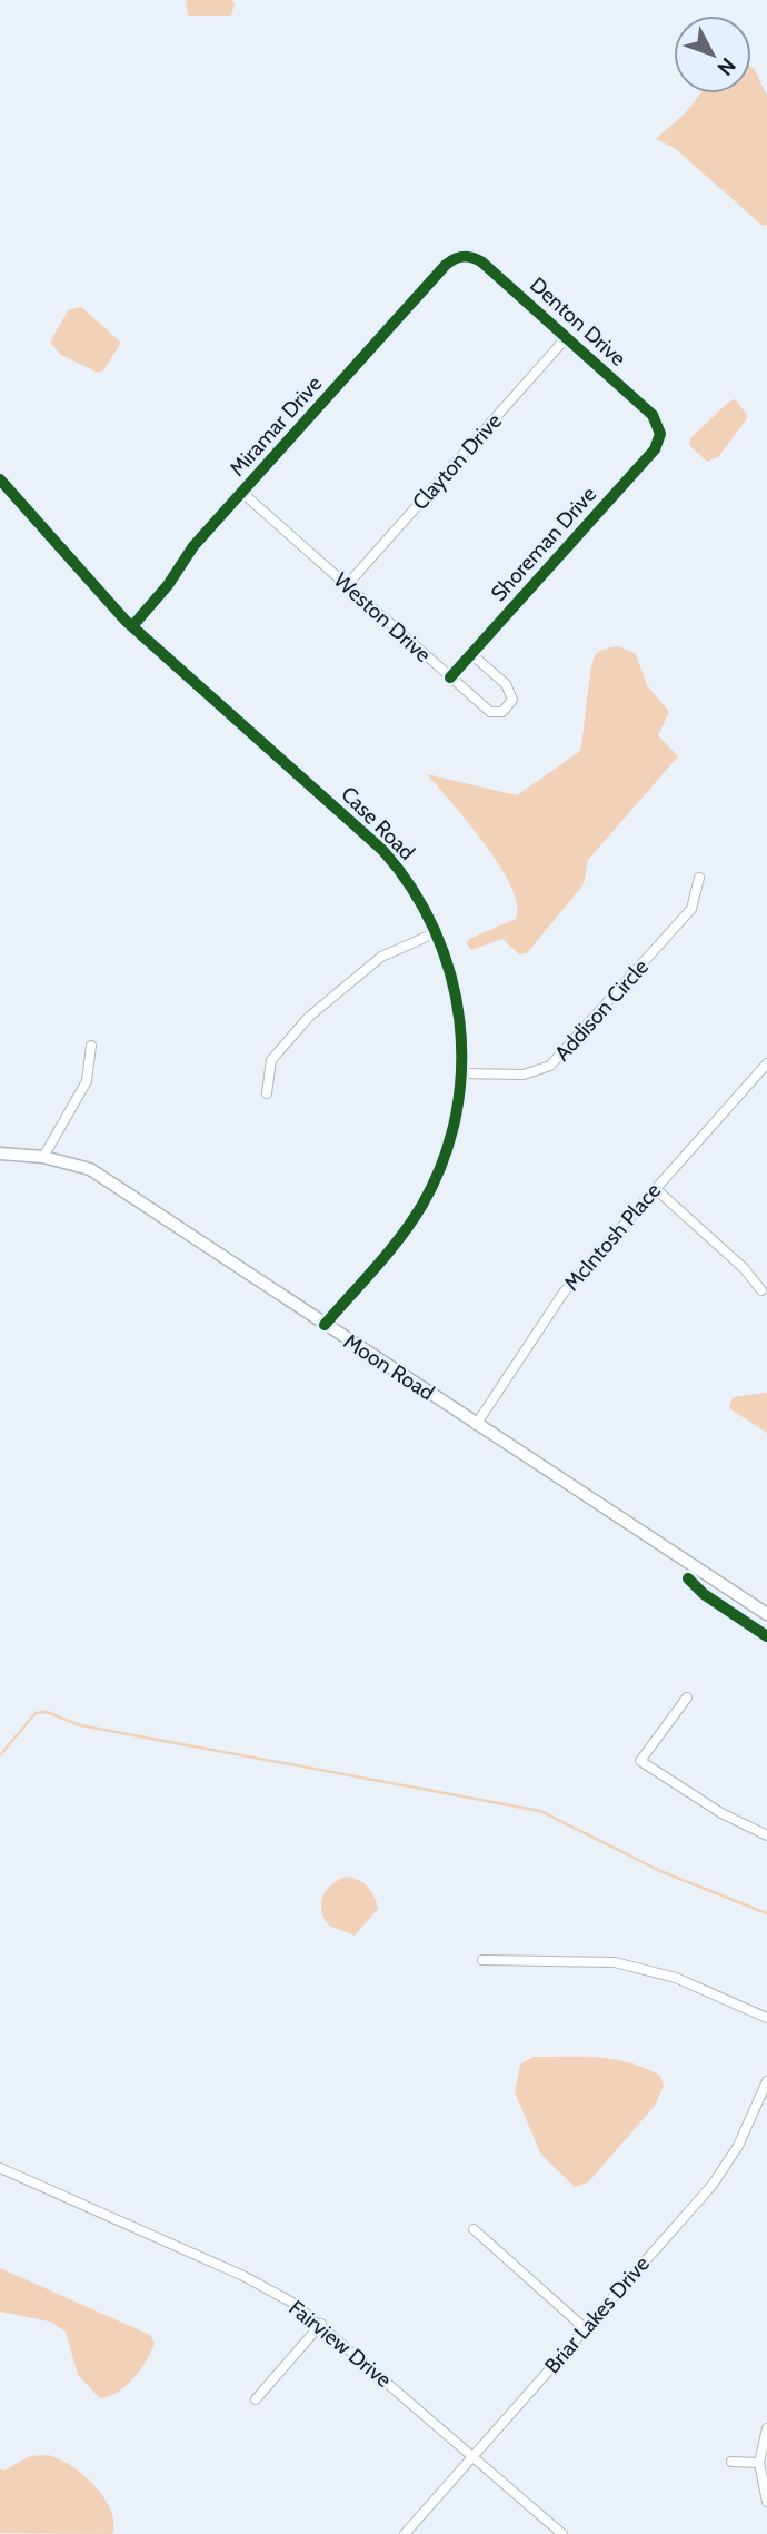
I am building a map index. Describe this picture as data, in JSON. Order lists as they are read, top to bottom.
{
  "streets": {
    "street": [
      "Denton Drive",
      "Miramar Drive",
      "Clayton Drive",
      "Shoreman Drive",
      "Weston Drive",
      "Case Road",
      "Addison Circle",
      "McIntosh Place",
      "Moon Road",
      "Briar Lakes Drive",
      "Fairview Drive"
    ]
  },
  "crossings": [
    ["Denton Drive", "Miramar Drive"],
    ["Denton Drive", "Clayton Drive"],
    ["Denton Drive", "Shoreman Drive"],
    ["Miramar Drive", "Weston Drive"],
    ["Miramar Drive", "Case Road"],
    ["Clayton Drive", "Weston Drive"],
    ["Shoreman Drive", "Weston Drive"],
    ["Case Road", "Addison Circle"],
    ["Case Road", "Moon Road"],
    ["McIntosh Place", "Moon Road"],
    ["Briar Lakes Drive", "Fairview Drive"]
  ],
  "north": "bottom right"
}
